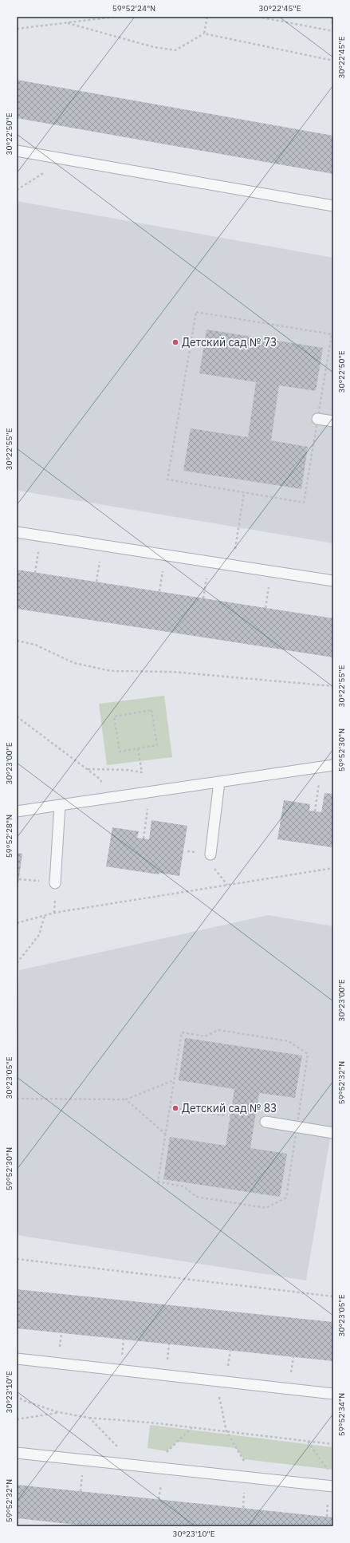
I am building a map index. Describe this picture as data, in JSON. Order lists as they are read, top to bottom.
{
  "places": ["Детский сад № 73", "Детский сад № 83"],
  "coordinates": [
    "59°52'24\"N",
    "30°22'45\"E",
    "30°22'50\"E",
    "30°22'55\"E",
    "59°52'30\"N",
    "30°23'00\"E",
    "59°52'28\"N",
    "30°23'05\"E",
    "59°52'32\"N",
    "30°23'10\"E",
    "59°52'34\"N"
  ]
}
